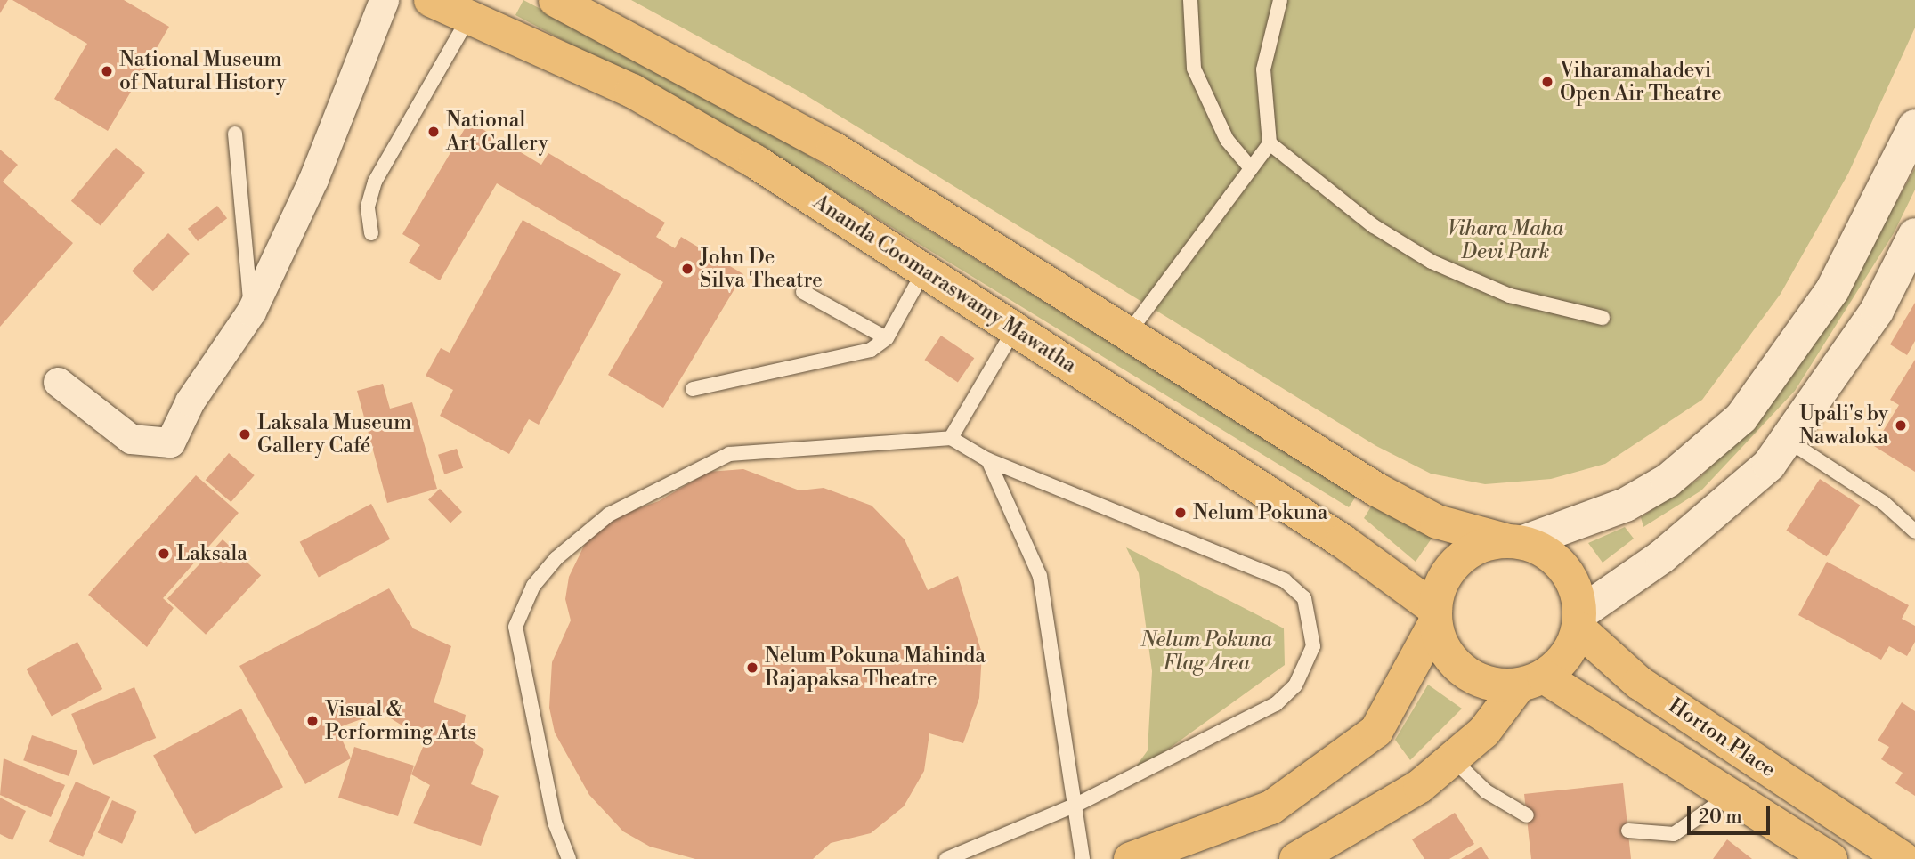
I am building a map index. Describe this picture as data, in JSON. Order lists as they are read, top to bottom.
{
  "streets": {
    "main road": ["Ananda Coomaraswamy Mawatha", "Horton Place"]
  },
  "crossings": [
    ["Ananda Coomaraswamy Mawatha", "Horton Place"]
  ],
  "parks": ["Vihara Maha Devi Park", "Nelum Pokuna Flag Area"],
  "places": [
    "National Museum of Natural History",
    "Viharamahadevi Open Air Theatre",
    "National Art Gallery",
    "John De Silva Theatre",
    "Upali's by Nawaloka",
    "Laksala Museum Gallery Café",
    "Nelum Pokuna",
    "Laksala",
    "Nelum Pokuna Mahinda Rajapaksa Theatre",
    "Visual & Performing Arts"
  ],
  "scale_bar": "20 m"
}
